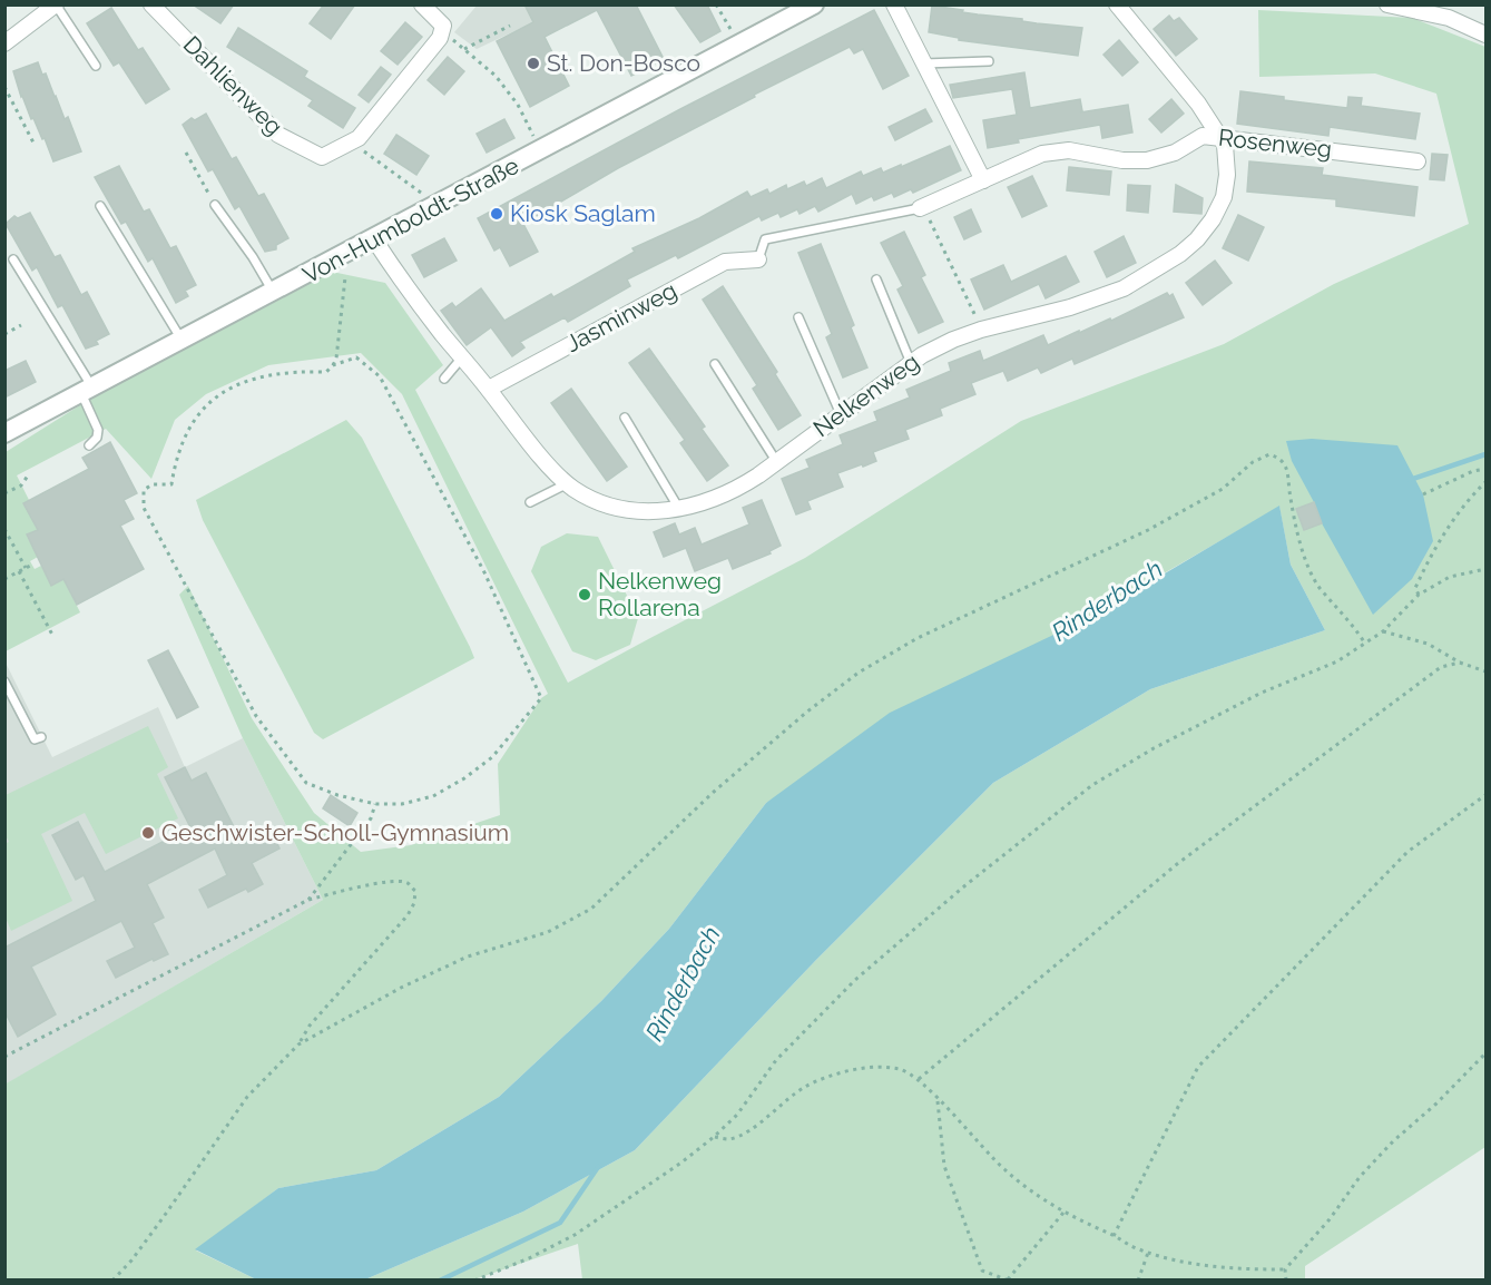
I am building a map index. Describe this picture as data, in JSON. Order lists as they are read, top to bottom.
{
  "streets": {
    "street": [
      "Dahlienweg",
      "Rosenweg",
      "Von-Humboldt-Straße",
      "Jasminweg",
      "Nelkenweg"
    ]
  },
  "crossings": [
    ["Rosenweg", "Nelkenweg"],
    ["Von-Humboldt-Straße", "Nelkenweg"],
    ["Jasminweg", "Nelkenweg"]
  ],
  "water": ["Rinderbach"],
  "places": [
    "St. Don-Bosco",
    "Kiosk Saglam",
    "Nelkenweg Rollarena",
    "Geschwister-Scholl-Gymnasium"
  ]
}
